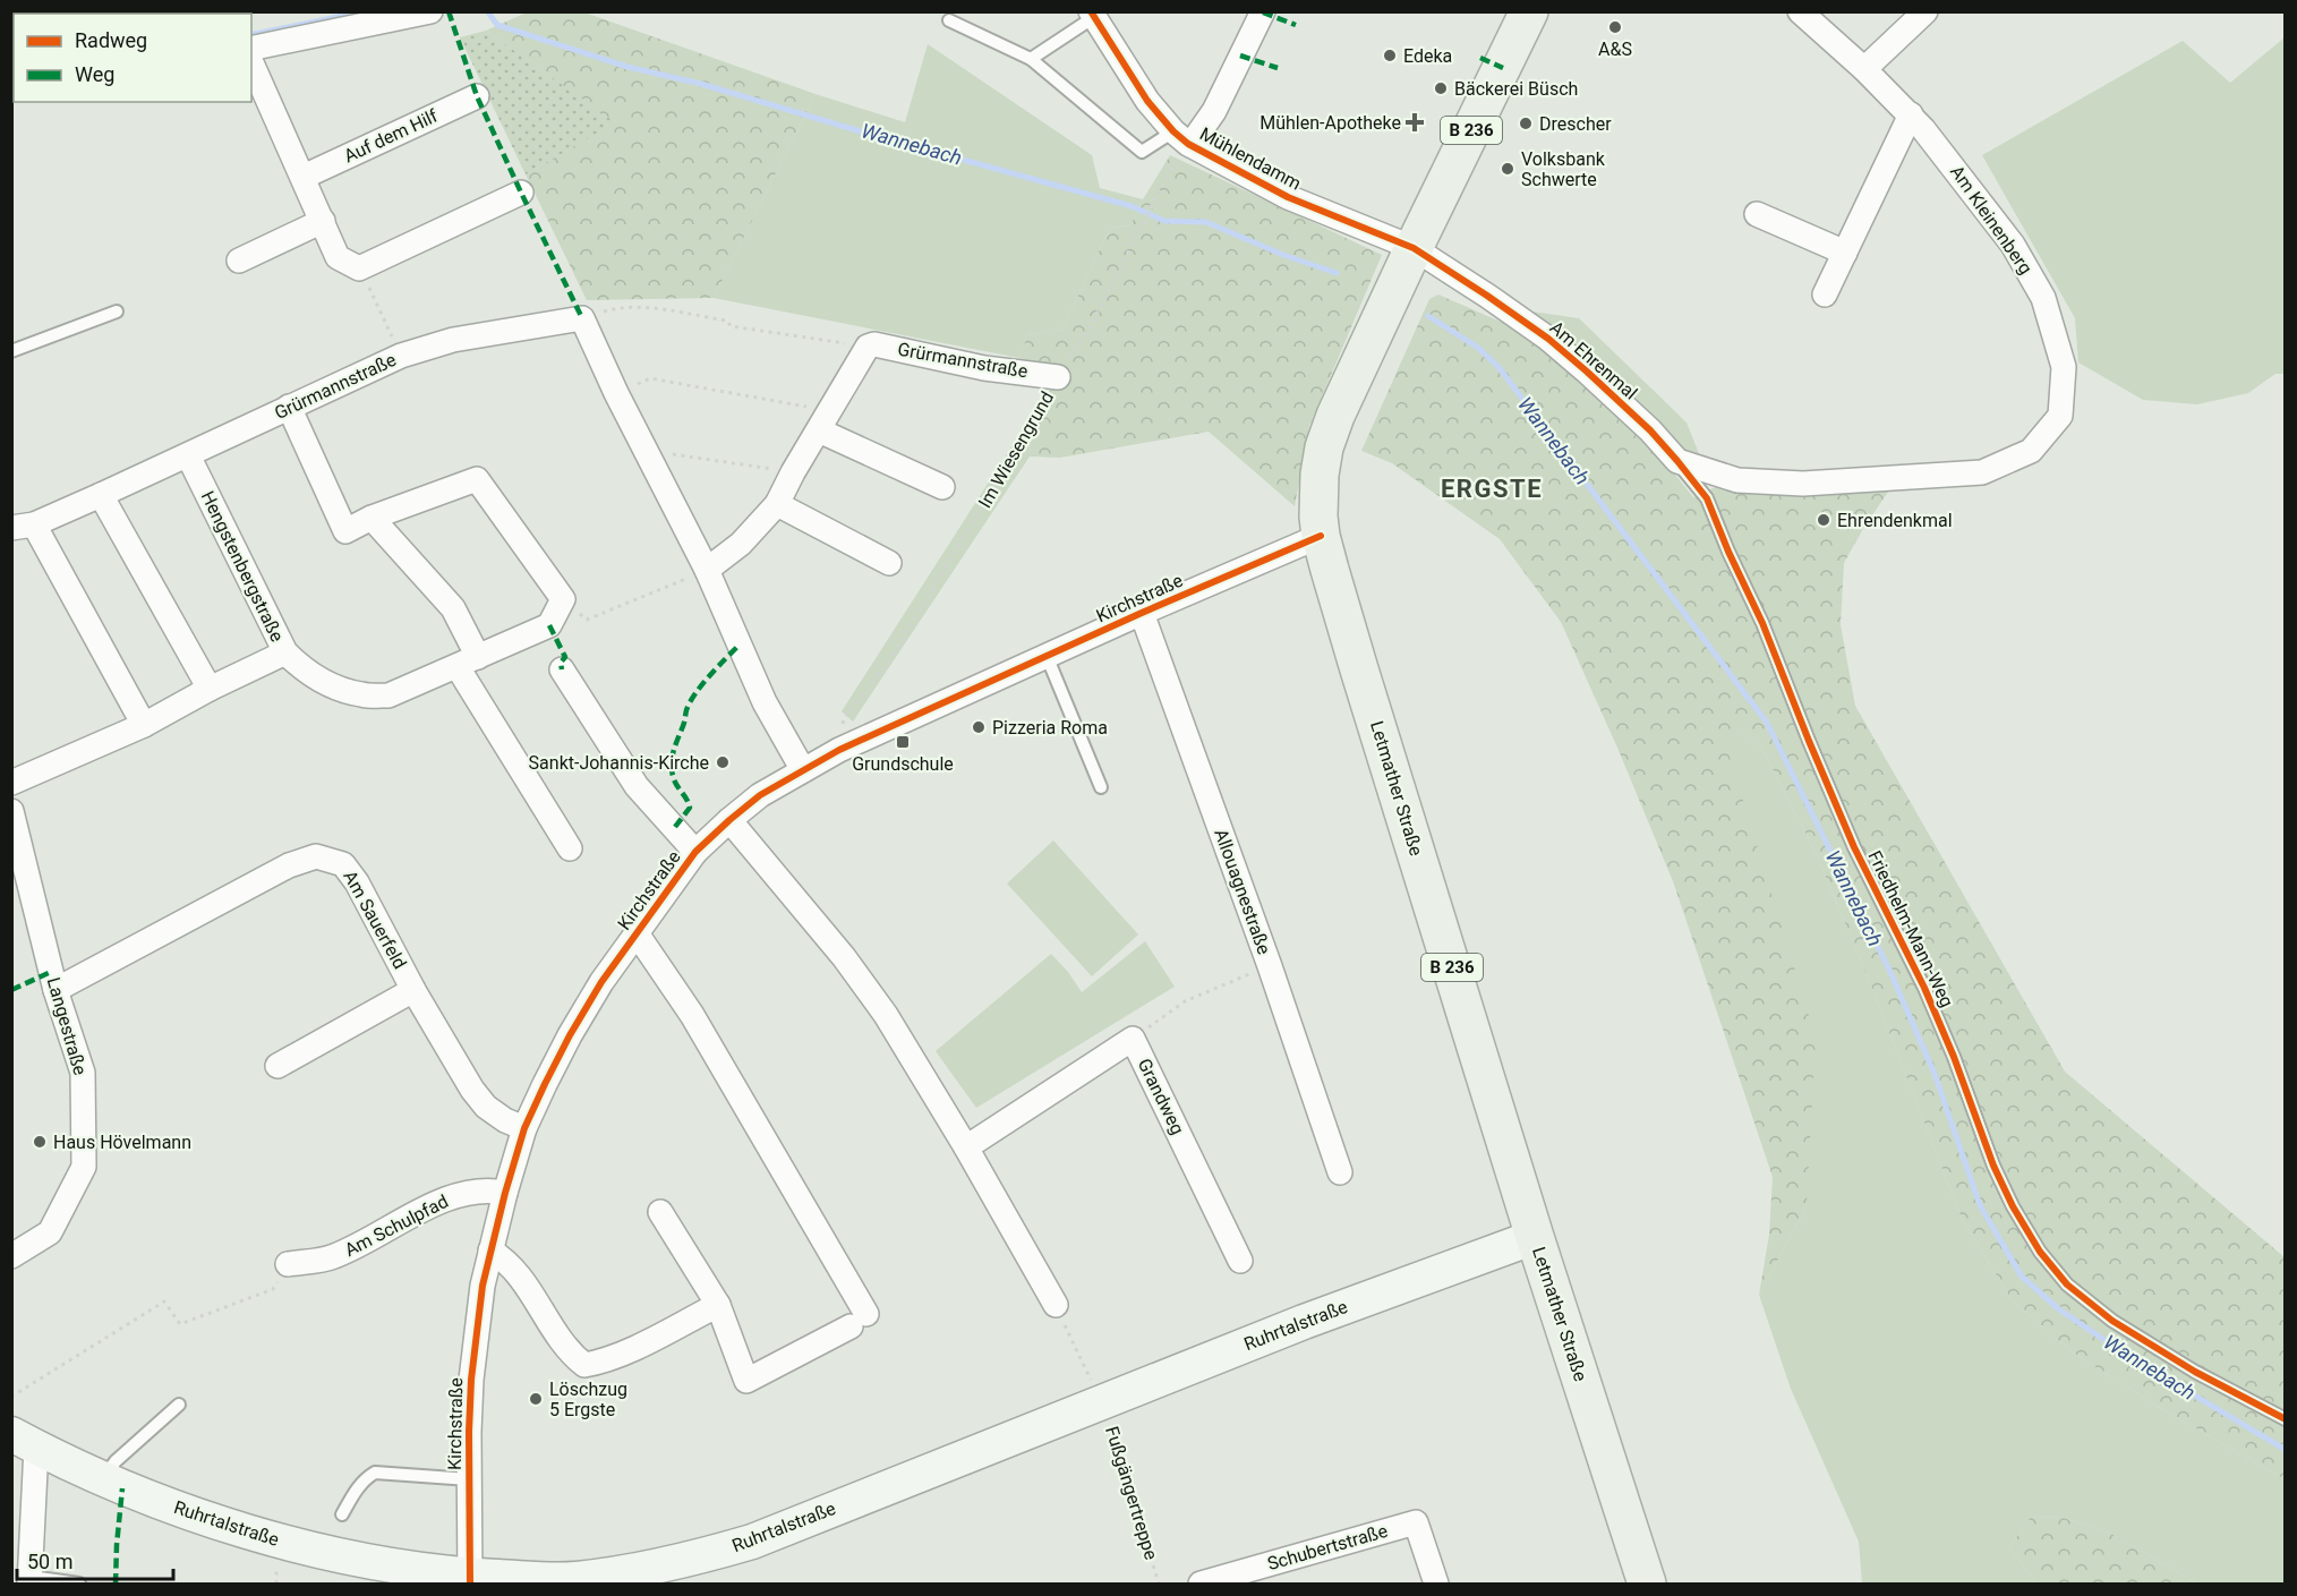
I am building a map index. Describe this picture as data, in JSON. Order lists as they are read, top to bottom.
{
  "streets": {
    "main road": ["B 236", "Letmather Straße", "Ruhrtalstraße"],
    "street": [
      "Auf dem Hilf",
      "Mühlendamm",
      "Am Kleinenberg",
      "Grürmannstraße",
      "Am Ehrenmal",
      "Hengstenbergstraße",
      "Kirchstraße",
      "Allouagnestraße",
      "Am Sauerfeld",
      "Langestraße",
      "Grandweg",
      "Am Schulpfad",
      "Schubertstraße"
    ],
    "lane": ["Friedhelm-Mann-Weg"],
    "path": ["Im Wiesengrund", "Fußgängertreppe"]
  },
  "crossings": [
    ["Mühlendamm", "Am Ehrenmal"],
    ["Mühlendamm", "Im Wiesengrund"],
    ["Mühlendamm", "Letmather Straße"],
    ["Am Kleinenberg", "Am Ehrenmal"],
    ["Grürmannstraße", "Im Wiesengrund"],
    ["Grürmannstraße", "Hengstenbergstraße"],
    ["Am Ehrenmal", "Letmather Straße"],
    ["Am Ehrenmal", "Friedhelm-Mann-Weg"],
    ["Im Wiesengrund", "Kirchstraße"],
    ["Kirchstraße", "Letmather Straße"],
    ["Kirchstraße", "Allouagnestraße"],
    ["Kirchstraße", "Am Sauerfeld"],
    ["Kirchstraße", "Am Schulpfad"],
    ["Kirchstraße", "Ruhrtalstraße"],
    ["Letmather Straße", "Ruhrtalstraße"],
    ["Am Sauerfeld", "Langestraße"],
    ["Ruhrtalstraße", "Fußgängertreppe"]
  ],
  "districts": ["ERGSTE"],
  "water": ["Wannebach"],
  "places": {
    "other": [
      "A&S",
      "Edeka",
      "Bäckerei Büsch",
      "Drescher",
      "Volksbank Schwerte",
      "Ehrendenkmal",
      "Pizzeria Roma",
      "Sankt-Johannis-Kirche",
      "Haus Hövelmann",
      "Löschzug 5 Ergste"
    ],
    "health": ["Mühlen-Apotheke"],
    "transit": ["Grundschule"]
  },
  "legend": ["Radweg", "Weg"],
  "scale_bar": "50 m"
}
